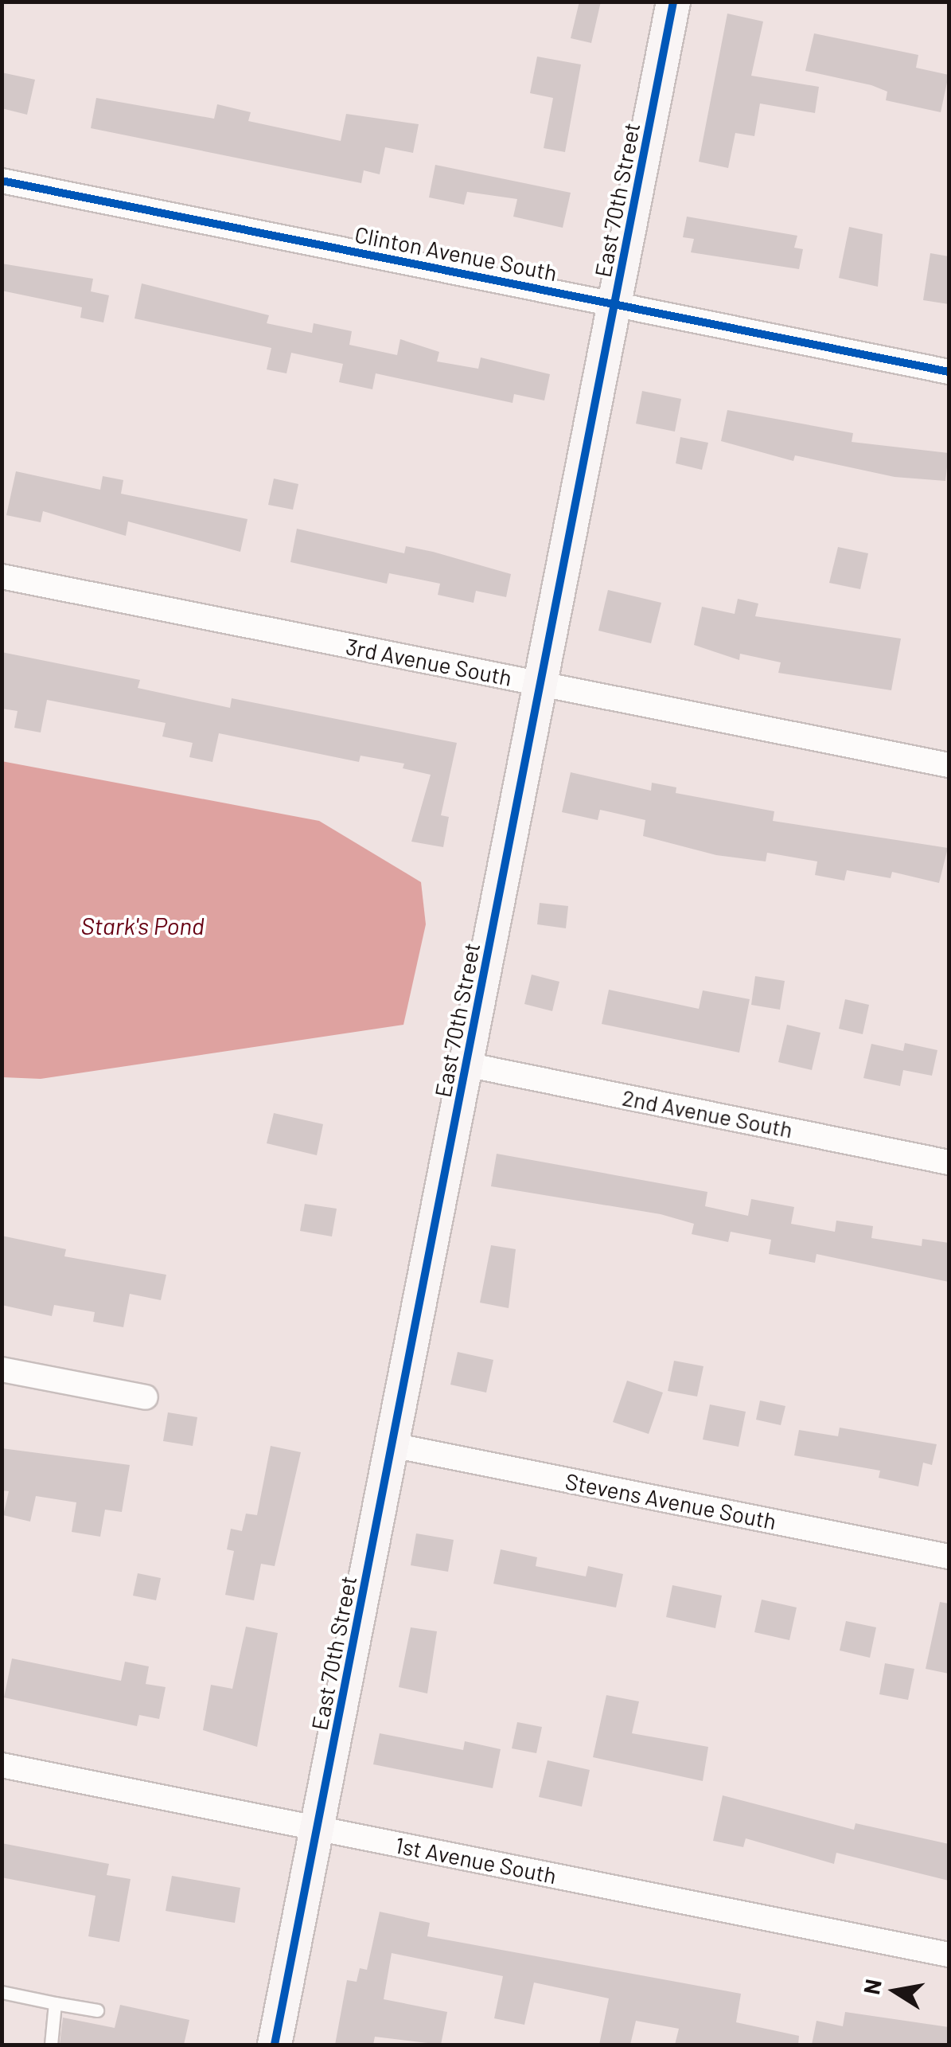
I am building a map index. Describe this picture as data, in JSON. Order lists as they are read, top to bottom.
{
  "streets": {
    "street": [
      "East 70th Street",
      "Clinton Avenue South",
      "3rd Avenue South",
      "2nd Avenue South",
      "Stevens Avenue South",
      "1st Avenue South"
    ]
  },
  "crossings": [
    ["East 70th Street", "Clinton Avenue South"],
    ["East 70th Street", "3rd Avenue South"],
    ["East 70th Street", "2nd Avenue South"],
    ["East 70th Street", "Stevens Avenue South"],
    ["East 70th Street", "1st Avenue South"]
  ],
  "water": ["Stark's Pond"],
  "north": "left"
}
